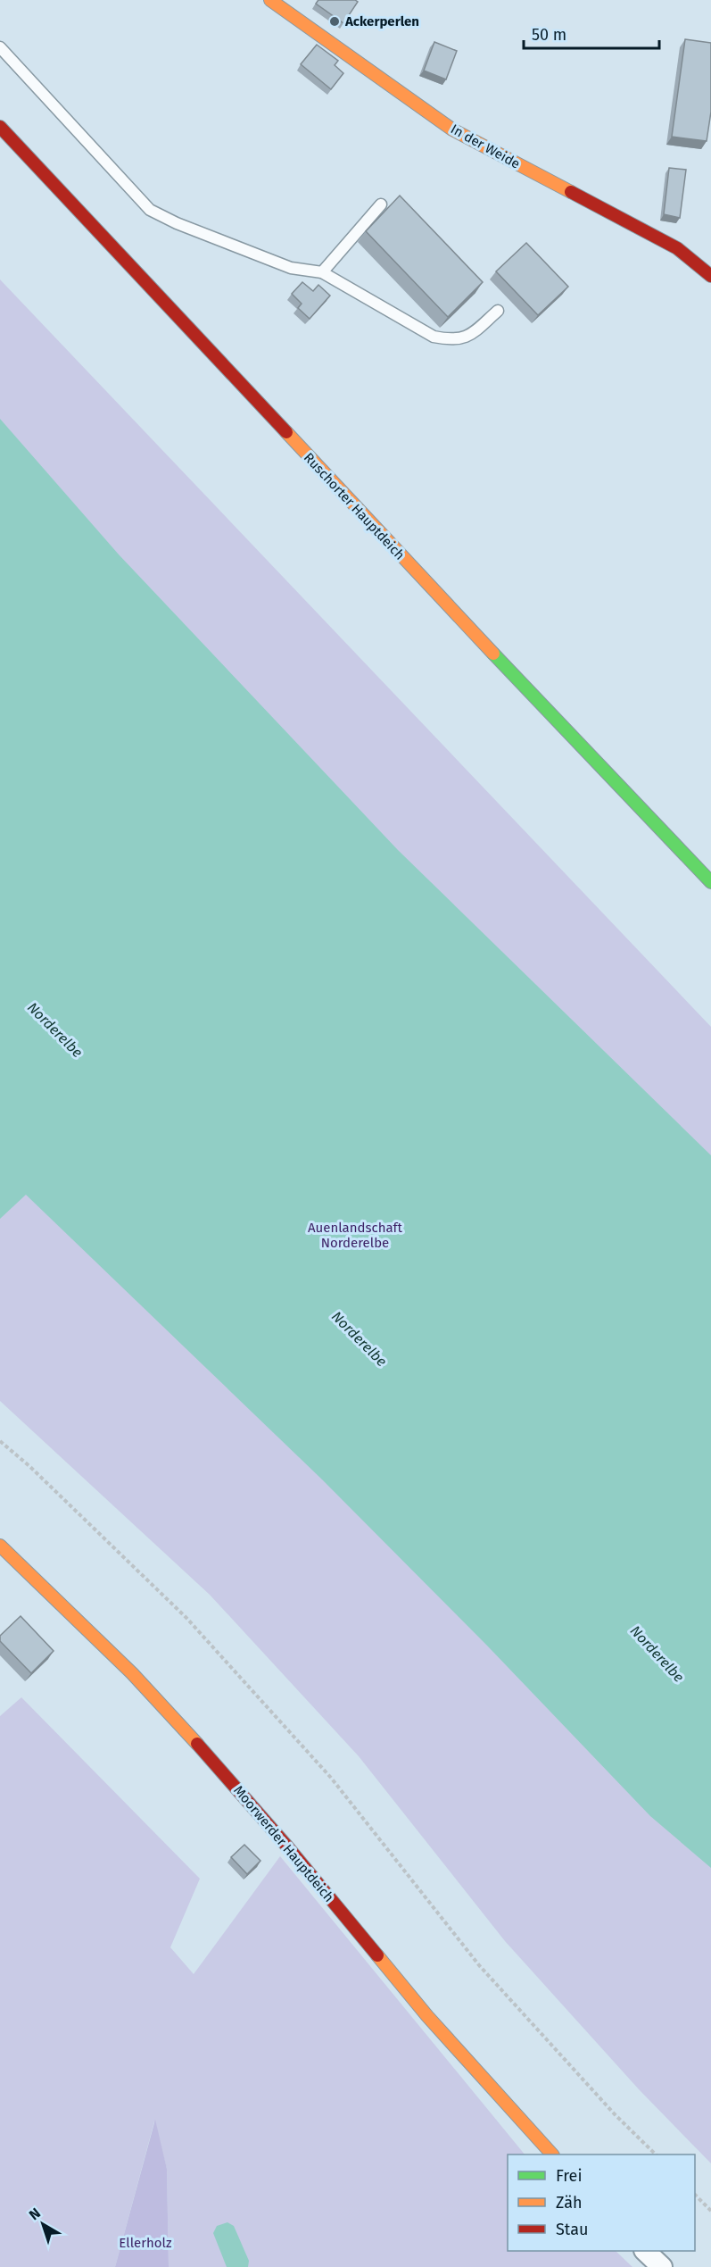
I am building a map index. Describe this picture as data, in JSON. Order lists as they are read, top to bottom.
{
  "streets": {
    "street": ["In der Weide", "Ruschorter Hauptdeich", "Moorwerder Hauptdeich"]
  },
  "water": ["Norderelbe"],
  "parks": ["Auenlandschaft Norderelbe", "Ellerholz"],
  "places": ["Ackerperlen"],
  "legend": ["Frei", "Zäh", "Stau"],
  "scale_bar": "50 m",
  "north": "top left"
}
